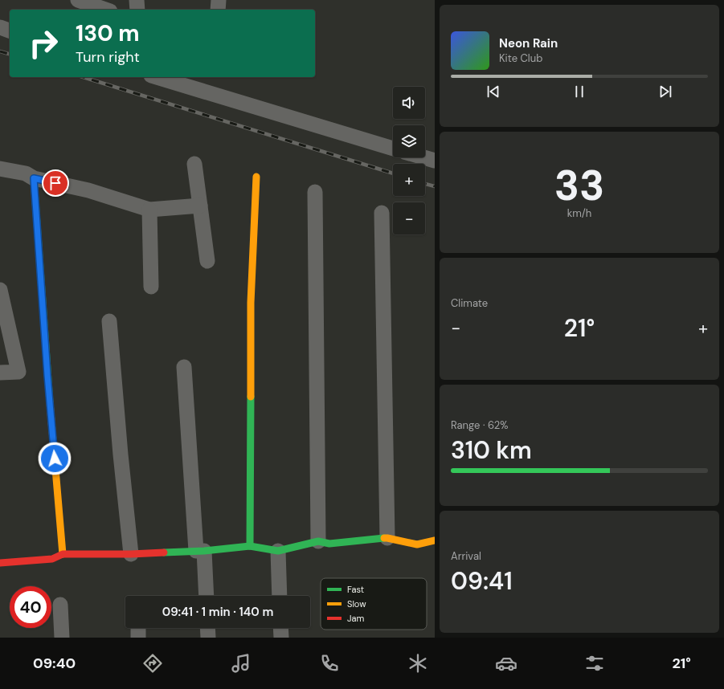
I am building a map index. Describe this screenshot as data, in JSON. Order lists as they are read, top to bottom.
{
  "legend": ["Fast", "Slow", "Jam"],
  "page": {
    "turn": ["130 m", "Turn right"],
    "song": ["Neon Rain", "Kite Club"],
    "map_buttons": ["+", "−"],
    "tile": [
      ["33", "km/h"],
      "Climate",
      ["Range · 62%", "310 km"],
      ["Arrival", "09:41"]
    ],
    "heat": ["−", "21°", "+"],
    "limit": "40",
    "trip": "09:41 · 1 min · 140 m",
    "tabs": ["09:40", "21°"]
  }
}
